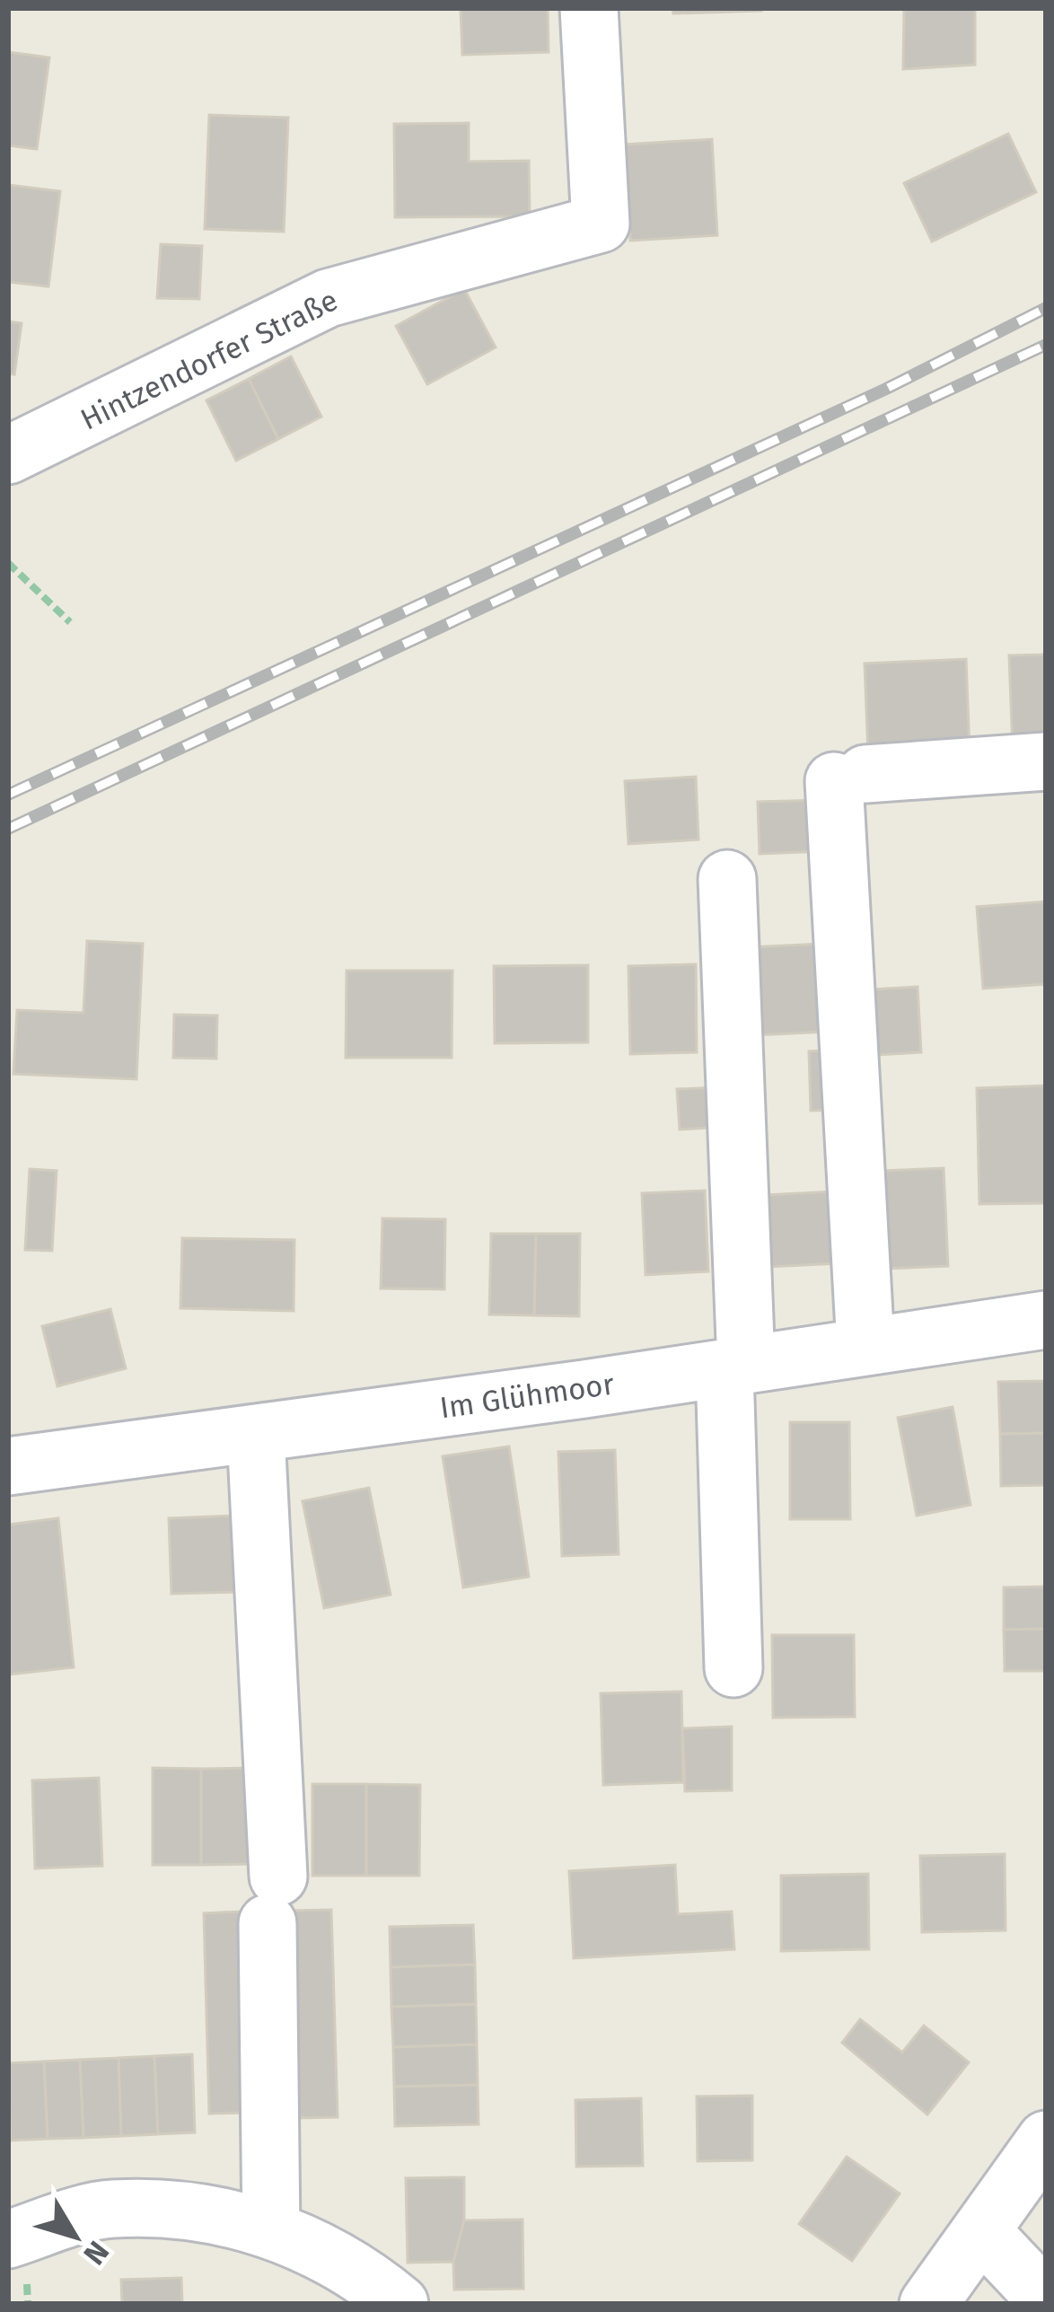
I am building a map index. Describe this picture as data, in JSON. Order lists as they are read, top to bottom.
{
  "streets": {
    "street": ["Hintzendorfer Straße", "Im Glühmoor"]
  },
  "north": "bottom right"
}
